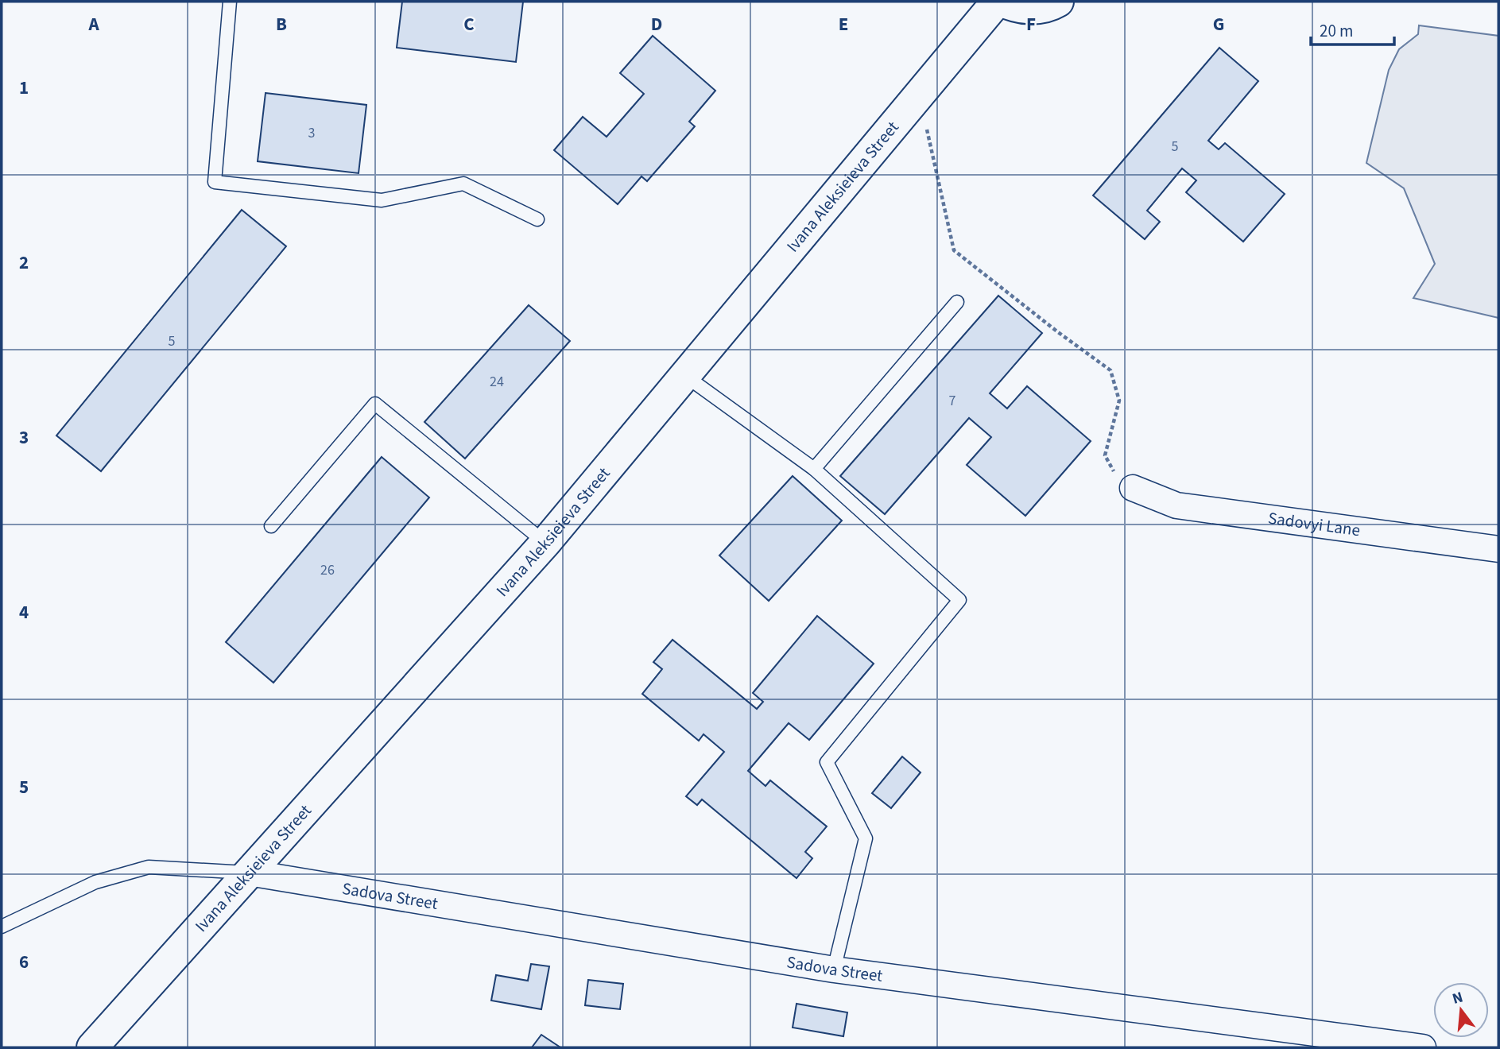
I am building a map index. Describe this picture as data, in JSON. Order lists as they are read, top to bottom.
{
  "streets": {
    "street": ["Ivana Aleksieieva Street", "Sadovyi Lane", "Sadova Street"]
  },
  "crossings": [
    ["Ivana Aleksieieva Street", "Sadova Street"]
  ],
  "house_numbers": [
    "3",
    "5",
    "5",
    "24",
    "7",
    "26"
  ],
  "scale_bar": "20 m",
  "north": "top",
  "grid": {
    "columns": [
      "A",
      "B",
      "C",
      "D",
      "E",
      "F",
      "G"
    ],
    "rows": [
      "1",
      "2",
      "3",
      "4",
      "5",
      "6"
    ]
  }
}
